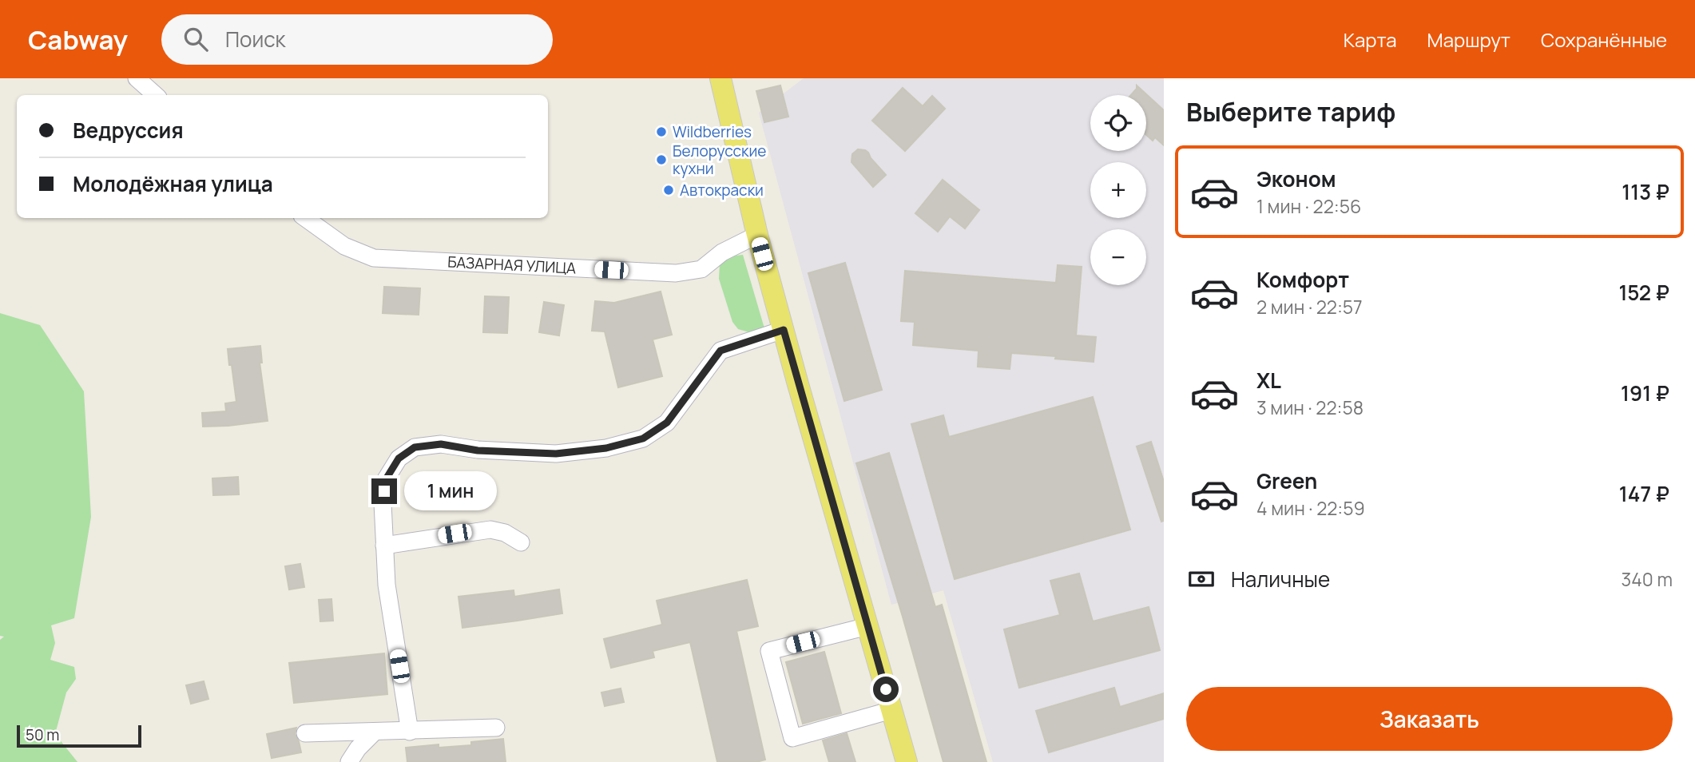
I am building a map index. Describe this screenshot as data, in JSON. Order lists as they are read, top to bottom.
{
  "streets": {
    "street": ["БАЗАРНАЯ УЛИЦА"]
  },
  "places": ["Wildberries", "Белорусские кухни", "Автокраски"],
  "scale_bar": "50 m",
  "page": {
    "header": "Cabway",
    "search": "Поиск",
    "nav": ["Карта", "Маршрут", "Сохранённые"],
    "heading": "Выберите тариф",
    "map_buttons": ["+", "−"],
    "banner": ["Ведруссия", "Молодёжная улица"],
    "list": [
      {
        "name": "Эконом",
        "note": "1 мин · 22:56",
        "value": "113 ₽"
      },
      {
        "name": "Комфорт",
        "note": "2 мин · 22:57",
        "value": "152 ₽"
      },
      {
        "name": "XL",
        "note": "3 мин · 22:58",
        "value": "191 ₽"
      },
      {
        "name": "Green",
        "note": "4 мин · 22:59",
        "value": "147 ₽"
      }
    ],
    "bubble": "1 мин",
    "pay": ["Наличные", "340 m"],
    "buttons": "Заказать",
    "scale": "50 m"
  }
}
